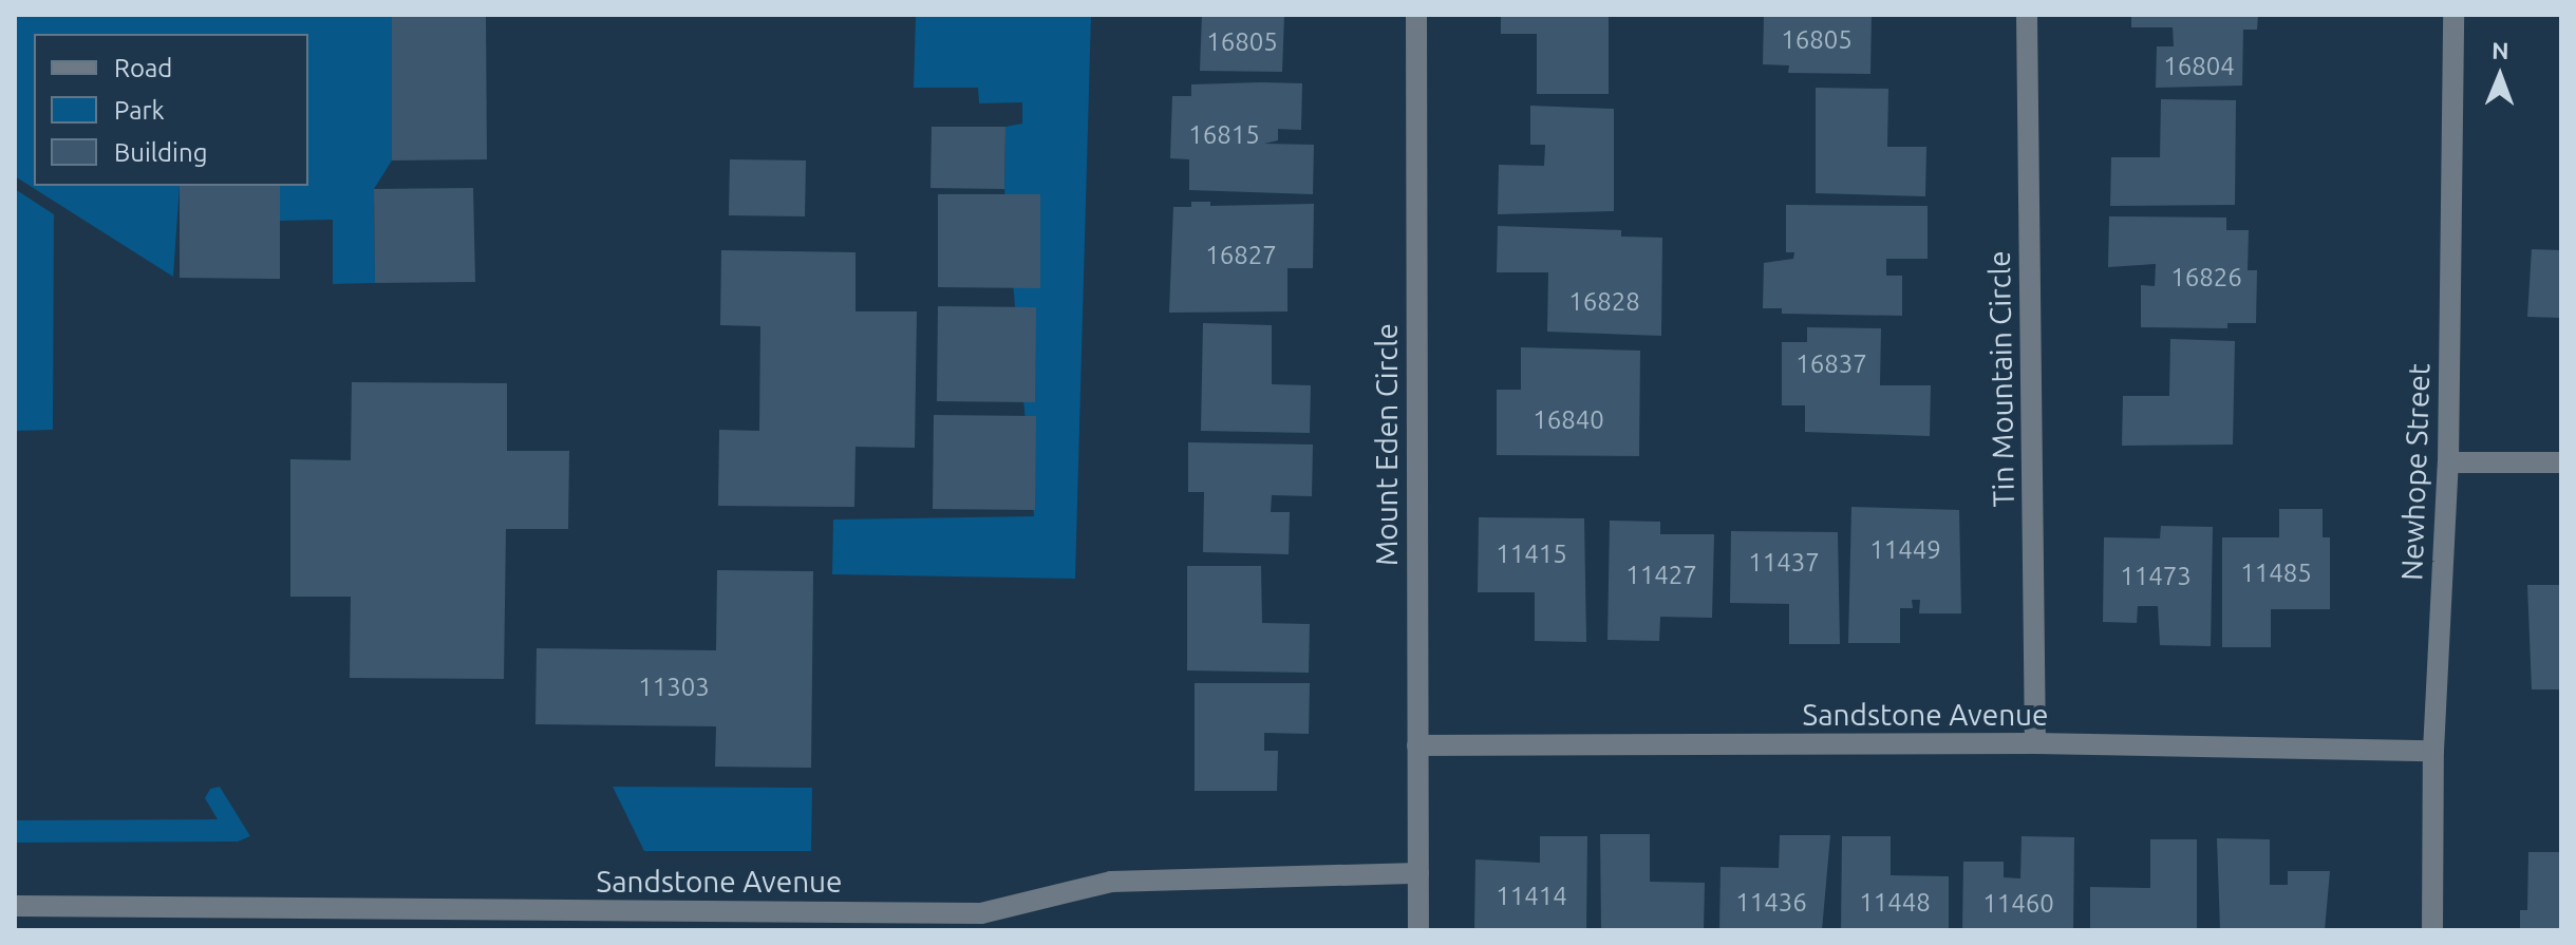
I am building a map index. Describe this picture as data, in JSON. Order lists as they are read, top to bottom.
{
  "streets": {
    "street": [
      "Tin Mountain Circle",
      "Mount Eden Circle",
      "Newhope Street",
      "Sandstone Avenue"
    ]
  },
  "crossings": [
    ["Tin Mountain Circle", "Sandstone Avenue"],
    ["Mount Eden Circle", "Sandstone Avenue"],
    ["Newhope Street", "Sandstone Avenue"]
  ],
  "house_numbers": [
    "16805",
    "16805",
    "16804",
    "16815",
    "16827",
    "16826",
    "16828",
    "16837",
    "16840",
    "11449",
    "11415",
    "11437",
    "11485",
    "11427",
    "11473",
    "11303",
    "11414",
    "11436",
    "11448",
    "11460"
  ],
  "legend": ["Road", "Park", "Building"],
  "north": "top"
}
